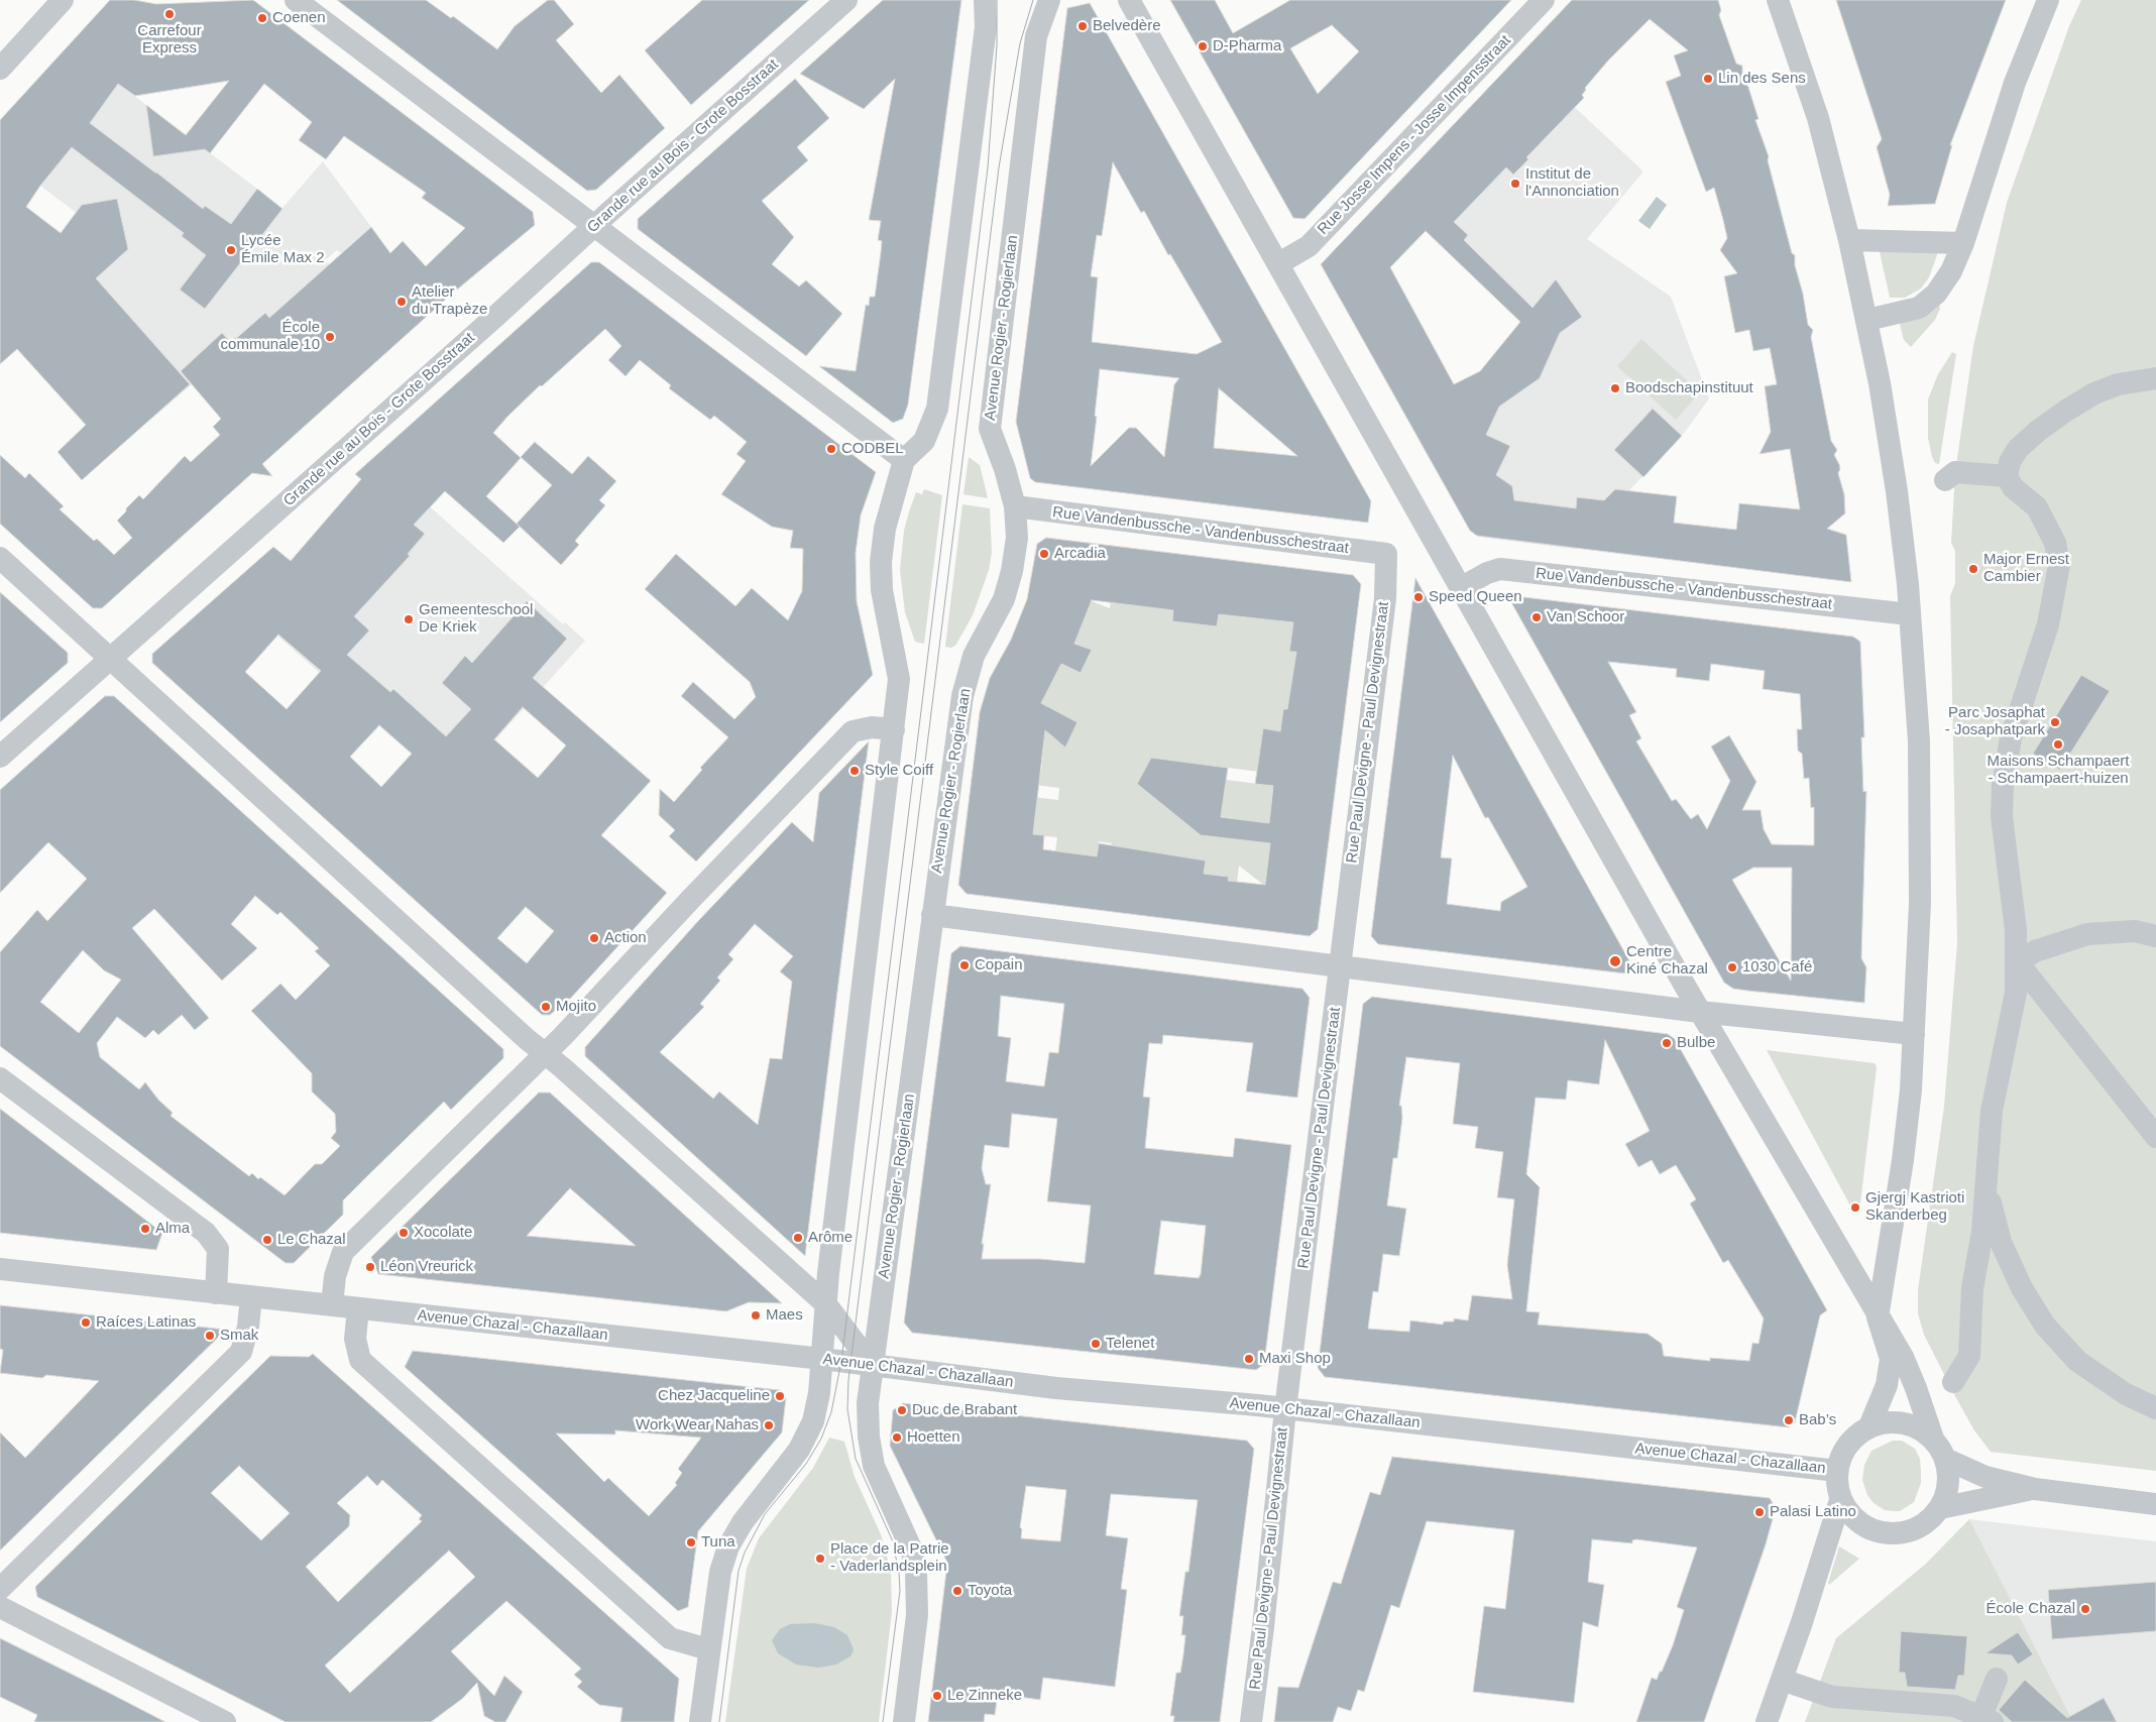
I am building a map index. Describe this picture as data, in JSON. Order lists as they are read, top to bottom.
{
  "streets": {
    "street": [
      "Rue Josse Impens - Josse Impensstraat",
      "Grande rue au Bois - Grote Bosstraat",
      "Avenue Rogier - Rogierlaan",
      "Rue Vandenbussche - Vandenbusschestraat",
      "Rue Paul Devigne - Paul Devignestraat",
      "Avenue Chazal - Chazallaan"
    ]
  },
  "crossings": [
    ["Avenue Rogier - Rogierlaan", "Rue Vandenbussche - Vandenbusschestraat"],
    ["Avenue Rogier - Rogierlaan", "Avenue Chazal - Chazallaan"],
    ["Rue Vandenbussche - Vandenbusschestraat", "Rue Paul Devigne - Paul Devignestraat"],
    ["Rue Paul Devigne - Paul Devignestraat", "Avenue Chazal - Chazallaan"]
  ],
  "places": [
    "Carrefour Express",
    "Coenen",
    "Belvedère",
    "D-Pharma",
    "Lin des Sens",
    "Institut de l'Annonciation",
    "Lycée Émile Max 2",
    "Atelier du Trapèze",
    "École communale 10",
    "Boodschapinstituut",
    "CODBEL",
    "Arcadia",
    "Major Ernest Cambier",
    "Speed Queen",
    "Van Schoor",
    "Gemeenteschool De Kriek",
    "Parc Josaphat - Josaphatpark",
    "Maisons Schampaert - Schampaert-huizen",
    "Style Coiff",
    "Action",
    "Centre Kiné Chazal",
    "Copain",
    "1030 Café",
    "Mojito",
    "Bulbe",
    "Gjergj Kastrioti Skanderbeg",
    "Alma",
    "Xocolate",
    "Arôme",
    "Le Chazal",
    "Léon Vreurick",
    "Maes",
    "Raíces Latinas",
    "Smak",
    "Telenet",
    "Maxi Shop",
    "Chez Jacqueline",
    "Duc de Brabant",
    "Bab’s",
    "Work Wear Nahas",
    "Hoetten",
    "Palasi Latino",
    "Tuna",
    "Place de la Patrie - Vaderlandsplein",
    "Toyota",
    "École Chazal",
    "Le Zinneke"
  ]
}
